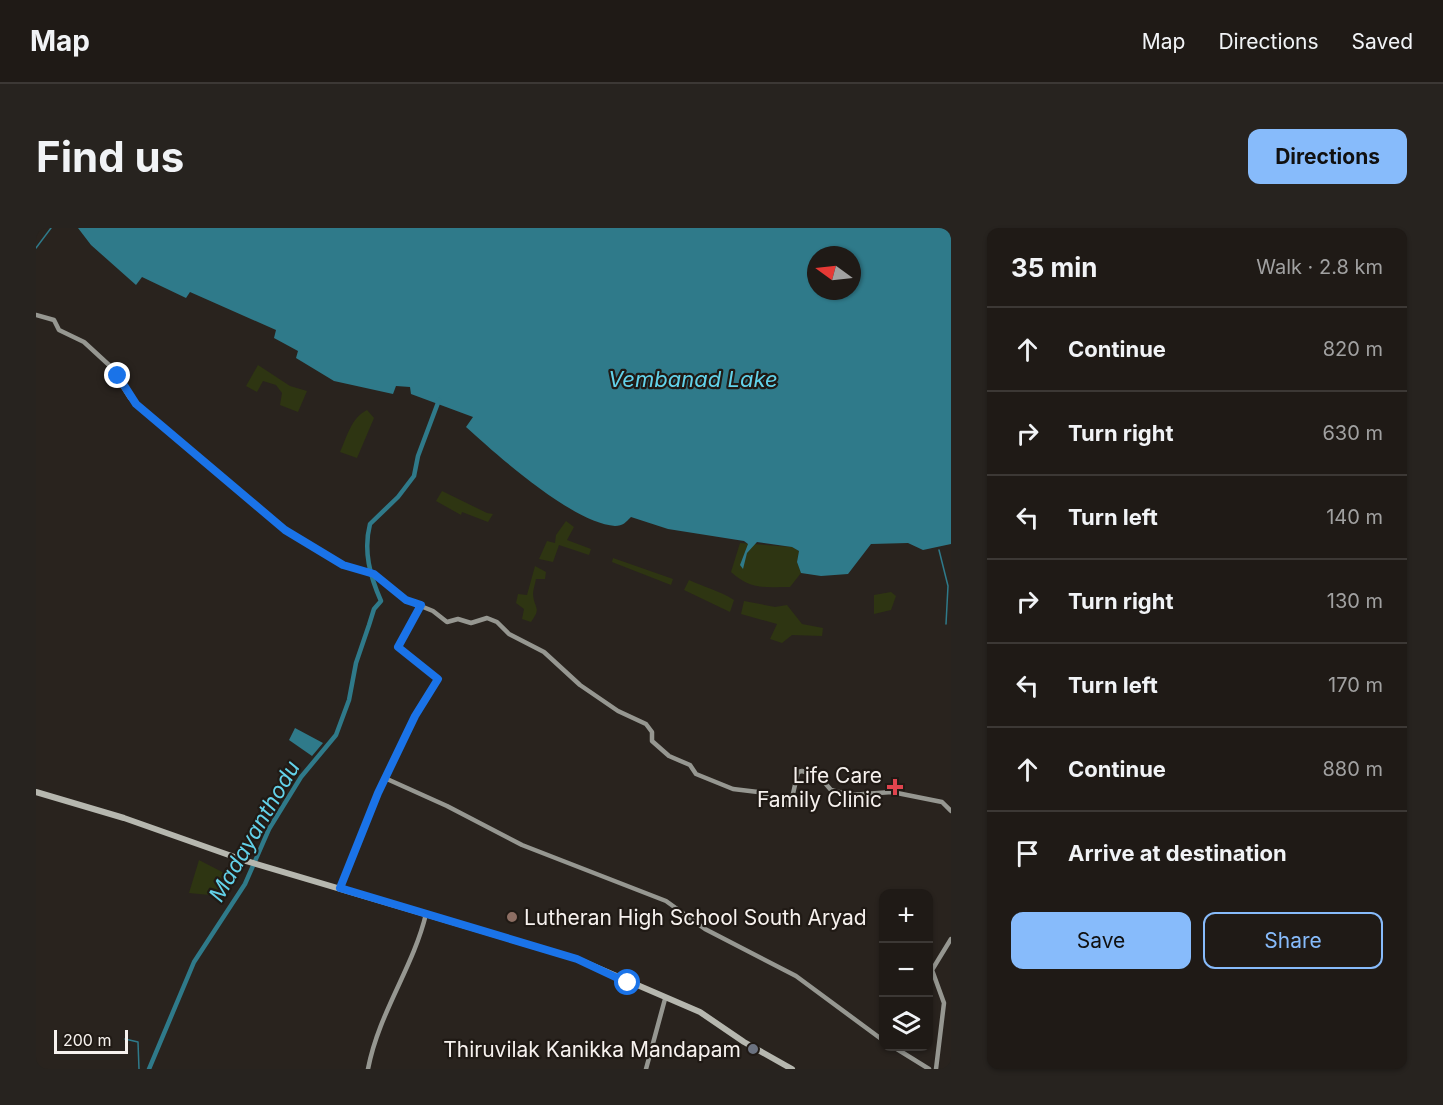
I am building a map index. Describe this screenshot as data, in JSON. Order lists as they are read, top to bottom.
{
  "water": ["Vembanad Lake", "Madayanthodu"],
  "places": {
    "health": ["Life Care Family Clinic"],
    "other": ["Lutheran High School South Aryad", "Thiruvilak Kanikka Mandapam"]
  },
  "scale_bar": "200 m",
  "north": "left",
  "page": {
    "header": "Map",
    "nav": ["Map", "Directions", "Saved"],
    "buttons": [
      "Directions",
      ["Save", "Share"]
    ],
    "title": "Find us",
    "heading": ["35 min", "Walk · 2.8 km"],
    "list": [
      ["Continue", "820 m"],
      ["Turn right", "630 m"],
      ["Turn left", "140 m"],
      ["Turn right", "130 m"],
      ["Turn left", "170 m"],
      ["Continue", "880 m"],
      "Arrive at destination"
    ],
    "map_buttons": ["+", "−"],
    "scale": "200 m"
  }
}
